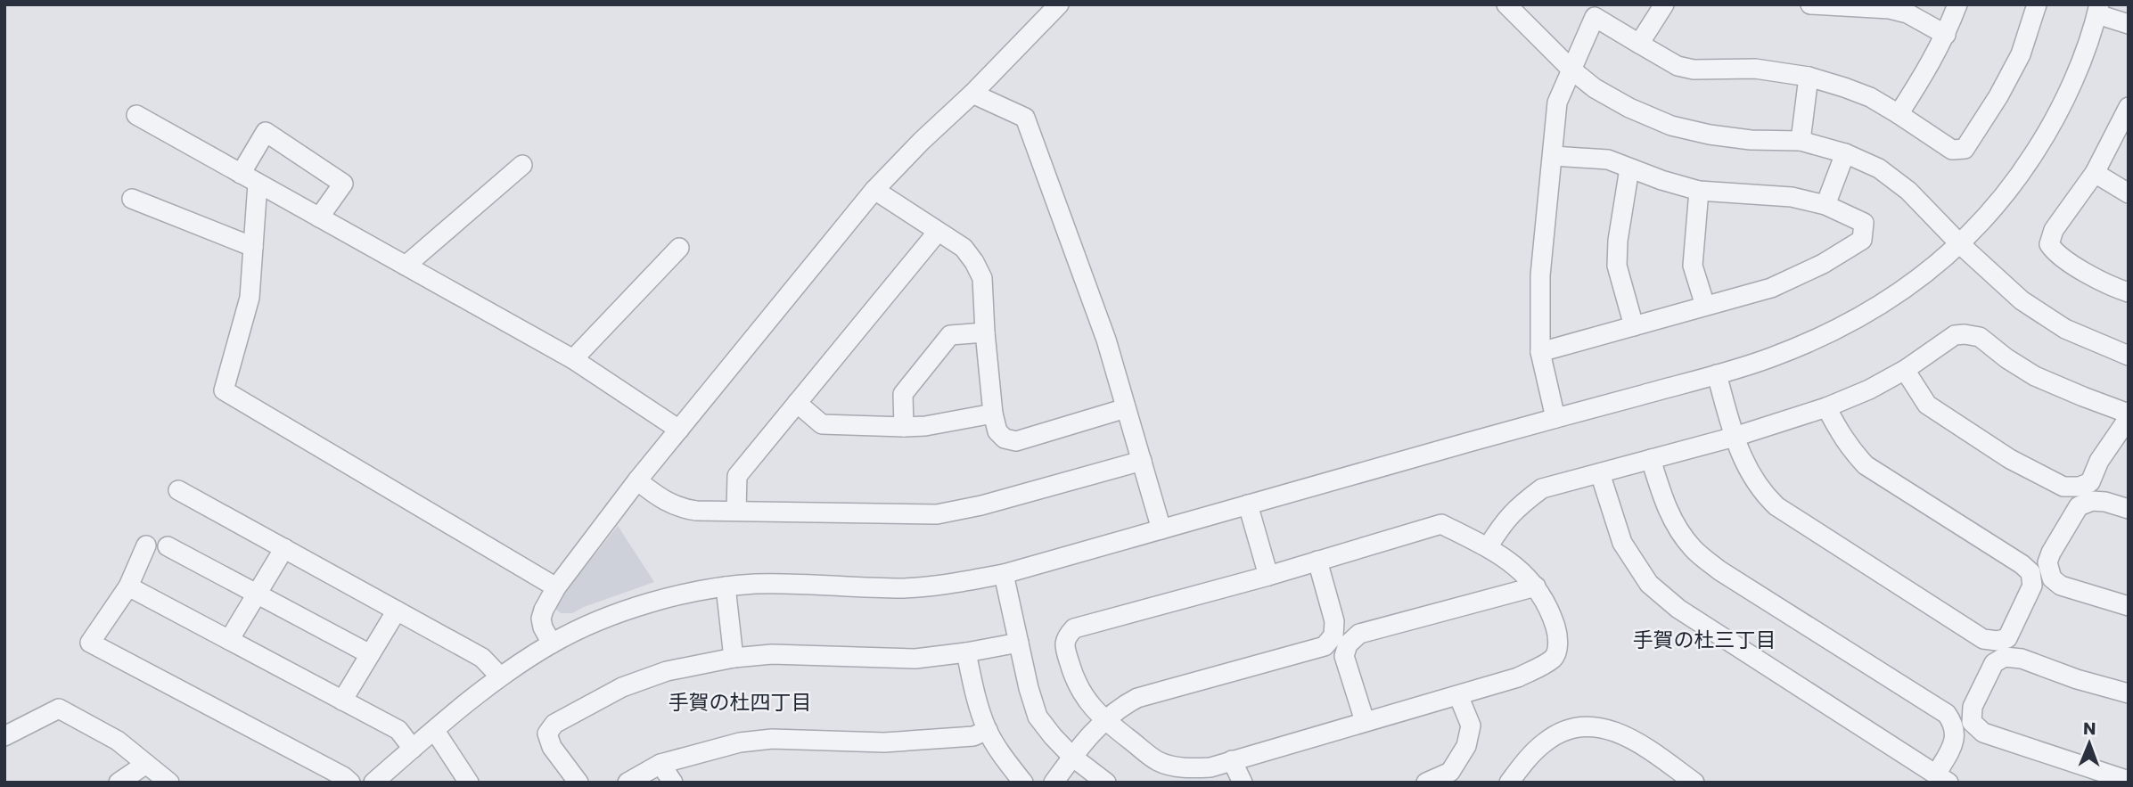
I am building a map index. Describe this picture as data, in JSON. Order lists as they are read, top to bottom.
{
  "districts": ["手賀の杜三丁目", "手賀の杜四丁目"],
  "north": "top"
}
